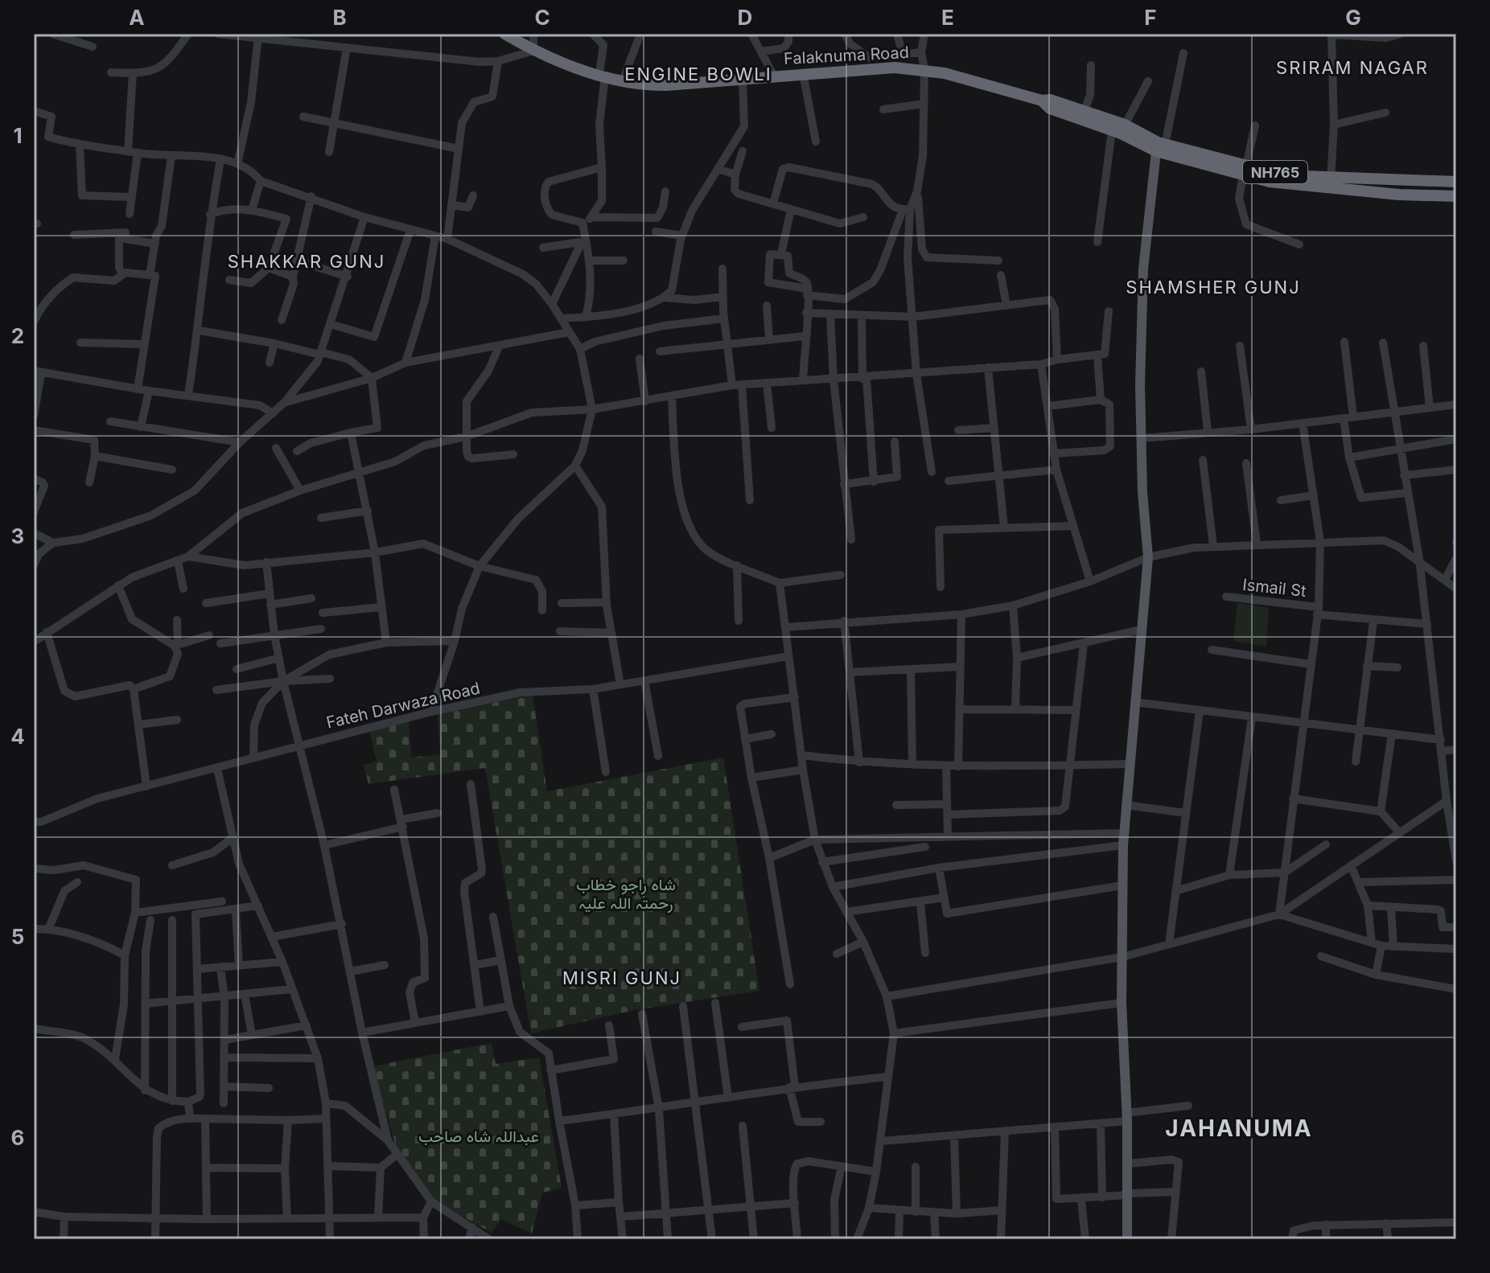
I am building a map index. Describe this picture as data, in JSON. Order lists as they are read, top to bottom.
{
  "streets": {
    "highway": ["Falaknuma Road", "NH765"],
    "street": ["Ismail St", "Fateh Darwaza Road"]
  },
  "districts": [
    "SRIRAM NAGAR",
    "ENGINE BOWLI",
    "SHAKKAR GUNJ",
    "SHAMSHER GUNJ",
    "MISRI GUNJ",
    "JAHANUMA"
  ],
  "parks": ["شاہ راجو خطاب رحمتہ اللہ علیہ", "عبداللہ شاہ صاحب"],
  "grid": {
    "columns": [
      "A",
      "B",
      "C",
      "D",
      "E",
      "F",
      "G"
    ],
    "rows": [
      "1",
      "2",
      "3",
      "4",
      "5",
      "6"
    ]
  }
}
